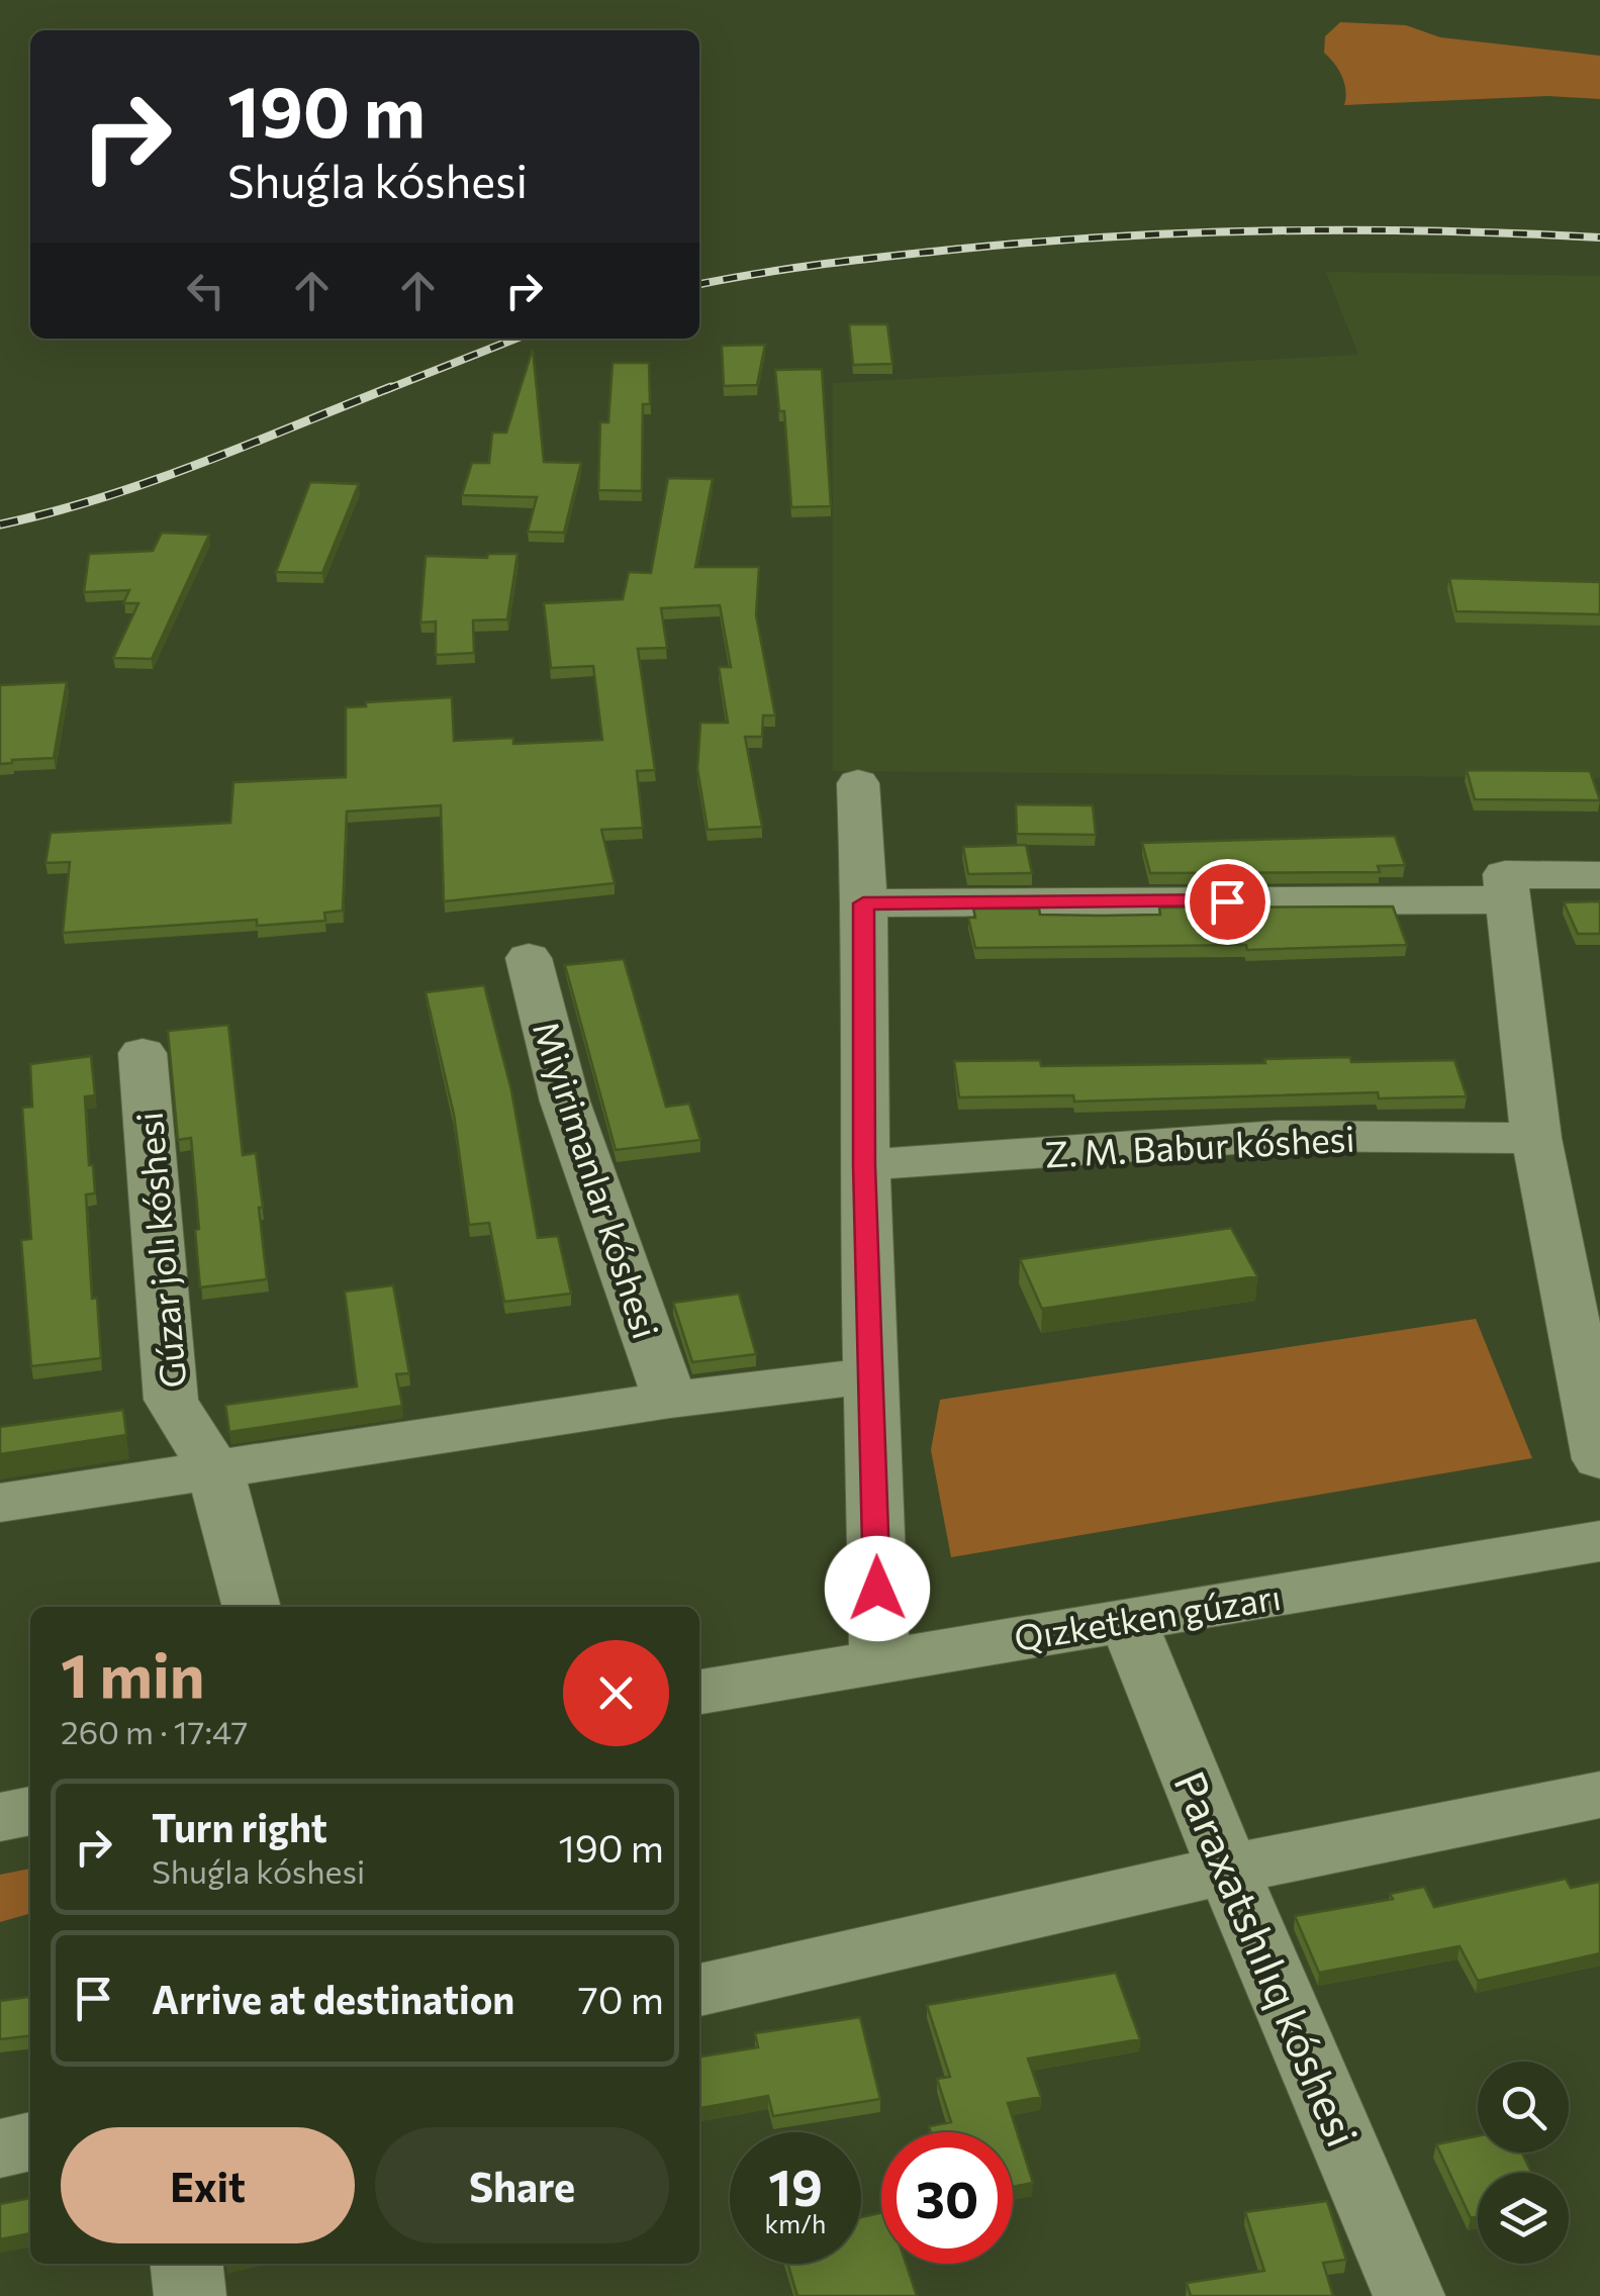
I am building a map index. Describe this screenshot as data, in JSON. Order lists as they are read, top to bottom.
{
  "streets": {
    "street": [
      "Z. M. Babur kóshesi",
      "Miyirimanlar kóshesi",
      "Gúzar jolı kóshesi",
      "Qızketken gúzarı",
      "Paraxatshılıq kóshesi"
    ]
  },
  "crossings": [
    ["Qızketken gúzarı", "Paraxatshılıq kóshesi"]
  ],
  "page": {
    "turn": ["190 m", "Shuǵla kóshesi"],
    "heading": ["1 min", "260 m · 17:47"],
    "list": [
      {
        "name": "Turn right",
        "note": "Shuǵla kóshesi",
        "value": "190 m"
      },
      {
        "name": "Arrive at destination",
        "value": "70 m"
      }
    ],
    "buttons": ["Exit", "Share"],
    "speed": "19 km/h",
    "limit": "30"
  }
}
